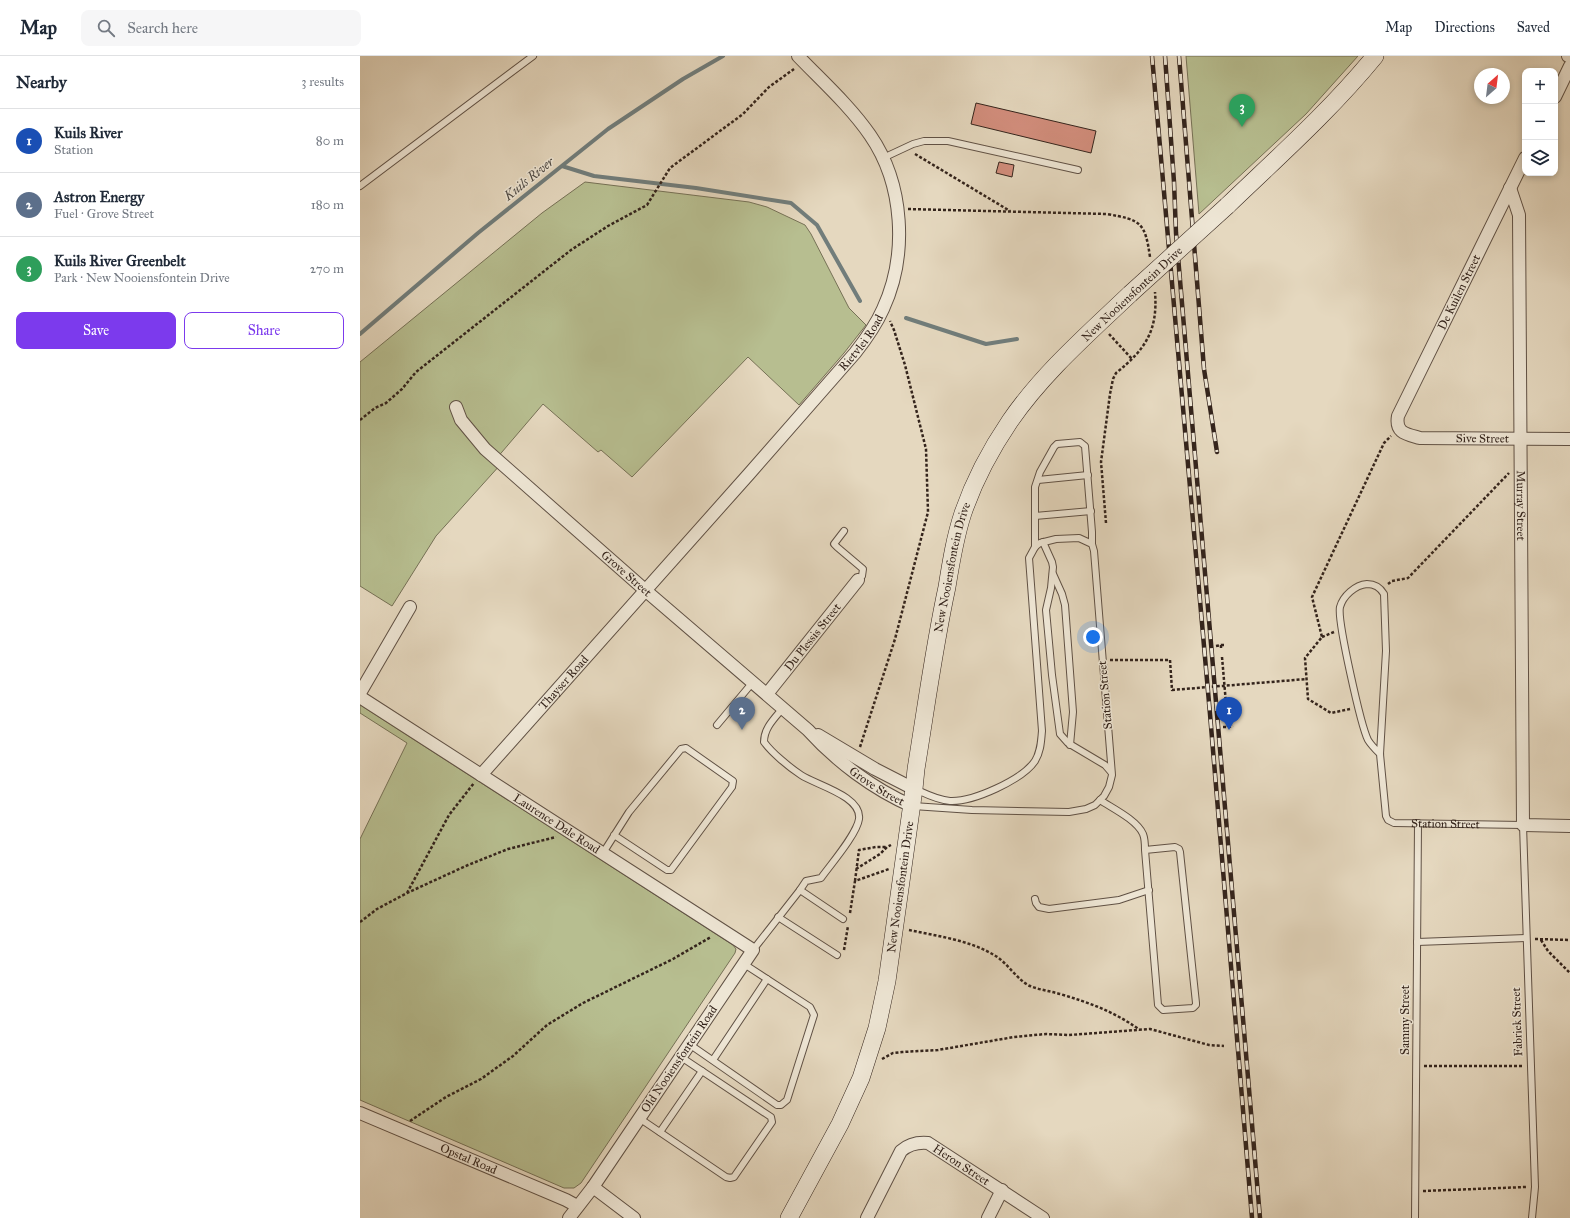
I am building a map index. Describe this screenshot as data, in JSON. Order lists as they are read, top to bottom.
{
  "streets": {
    "street": [
      "De Kuilen Street",
      "New Nooiensfontein Drive",
      "Rietvlei Road",
      "Sive Street",
      "Murray Street",
      "Grove Street",
      "Du Plessis Street",
      "Thayser Road",
      "Station Street",
      "Laurence Dale Road",
      "Old Nooiensfontein Road",
      "Opstal Road",
      "Heron Street"
    ],
    "lane": ["Sammy Street", "Fabriek Street"]
  },
  "crossings": [
    ["De Kuilen Street", "Sive Street"],
    ["De Kuilen Street", "Murray Street"],
    ["New Nooiensfontein Drive", "Grove Street"],
    ["Rietvlei Road", "Grove Street"],
    ["Rietvlei Road", "Thayser Road"],
    ["Sive Street", "Murray Street"],
    ["Murray Street", "Station Street"],
    ["Murray Street", "Fabriek Street"],
    ["Grove Street", "Du Plessis Street"],
    ["Grove Street", "Thayser Road"],
    ["Grove Street", "Old Nooiensfontein Road"],
    ["Thayser Road", "Laurence Dale Road"],
    ["Station Street", "Sammy Street"],
    ["Station Street", "Fabriek Street"],
    ["Laurence Dale Road", "Old Nooiensfontein Road"],
    ["Old Nooiensfontein Road", "Opstal Road"]
  ],
  "water": ["Kuils River"],
  "north": "top right",
  "page": {
    "header": "Map",
    "search": "Search here",
    "nav": ["Map", "Directions", "Saved"],
    "heading": ["Nearby", "3 results"],
    "map_buttons": ["+", "−"],
    "pins": ["3", "1", "2"],
    "list": [
      {
        "mark": "1",
        "name": "Kuils River",
        "note": "Station",
        "value": "80 m"
      },
      {
        "mark": "2",
        "name": "Astron Energy",
        "note": "Fuel · Grove Street",
        "value": "180 m"
      },
      {
        "mark": "3",
        "name": "Kuils River Greenbelt",
        "note": "Park · New Nooiensfontein Drive",
        "value": "270 m"
      }
    ],
    "buttons": ["Save", "Share"]
  }
}
